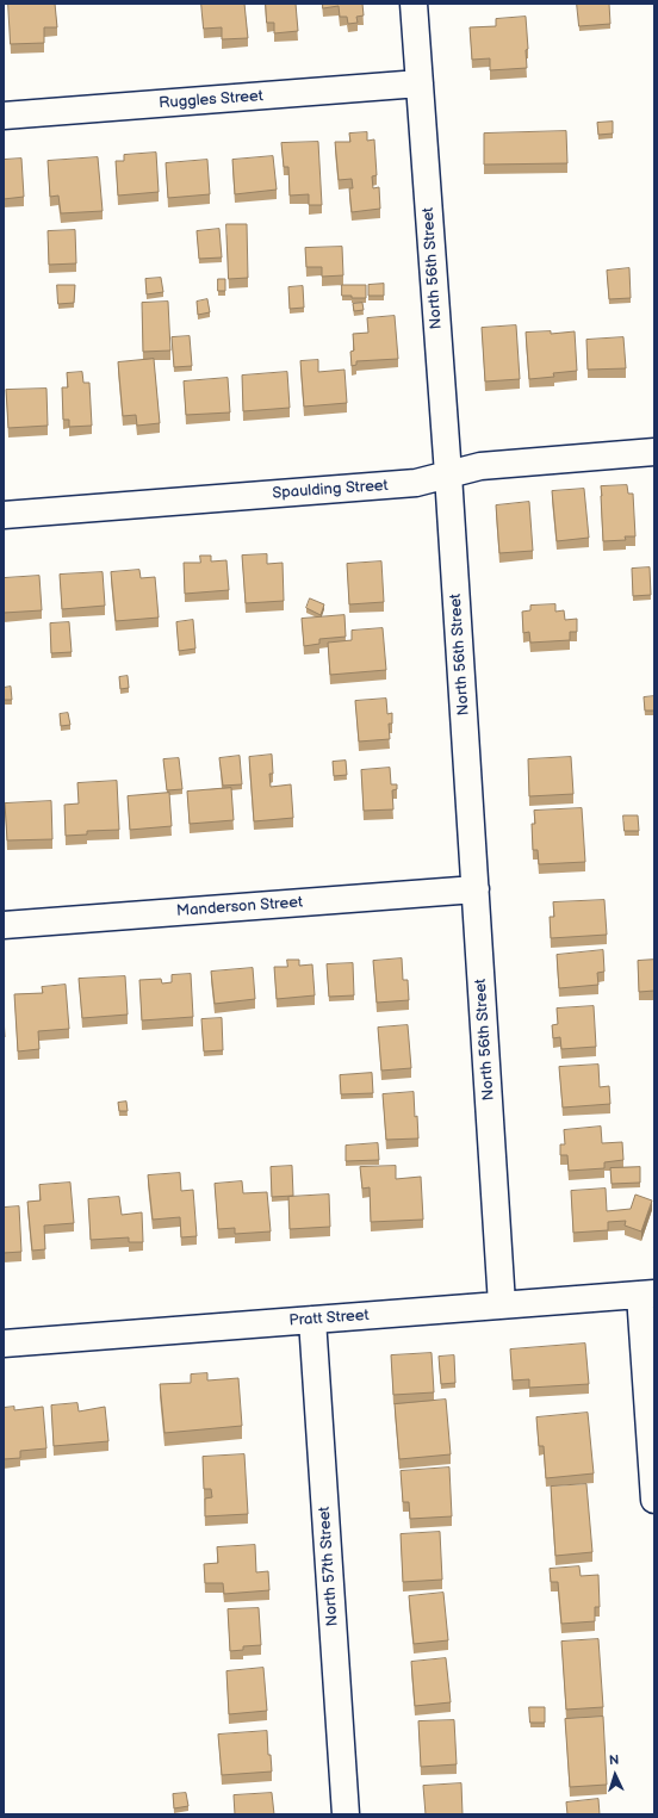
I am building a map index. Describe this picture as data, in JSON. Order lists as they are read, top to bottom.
{
  "streets": {
    "street": [
      "Ruggles Street",
      "North 56th Street",
      "Spaulding Street",
      "Manderson Street",
      "Pratt Street",
      "North 57th Street"
    ]
  },
  "crossings": [
    ["Ruggles Street", "North 56th Street"],
    ["North 56th Street", "Spaulding Street"],
    ["North 56th Street", "Manderson Street"],
    ["North 56th Street", "Pratt Street"],
    ["Pratt Street", "North 57th Street"]
  ],
  "north": "top"
}
